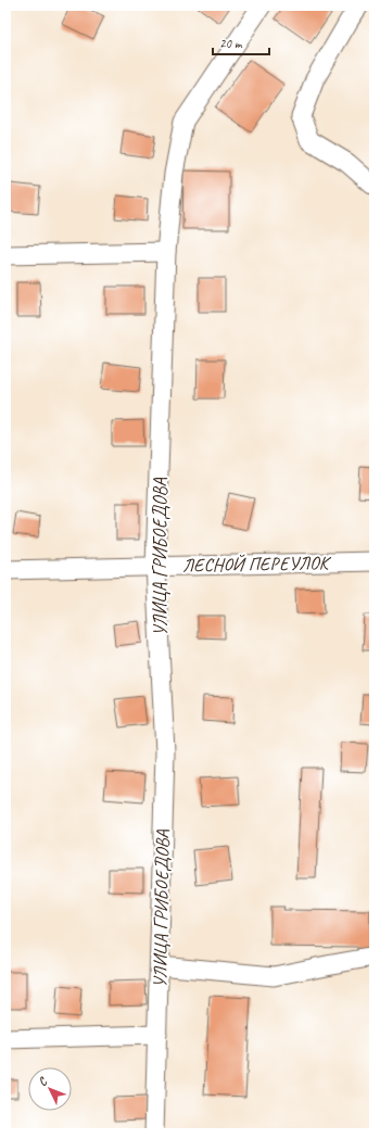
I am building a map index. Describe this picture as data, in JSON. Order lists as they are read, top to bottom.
{
  "streets": {
    "street": ["УЛИЦА ГРИБОЕДОВА", "ЛЕСНОЙ ПЕРЕУЛОК"]
  },
  "crossings": [
    ["УЛИЦА ГРИБОЕДОВА", "ЛЕСНОЙ ПЕРЕУЛОК"]
  ],
  "scale_bar": "20 m",
  "north": "top left"
}
